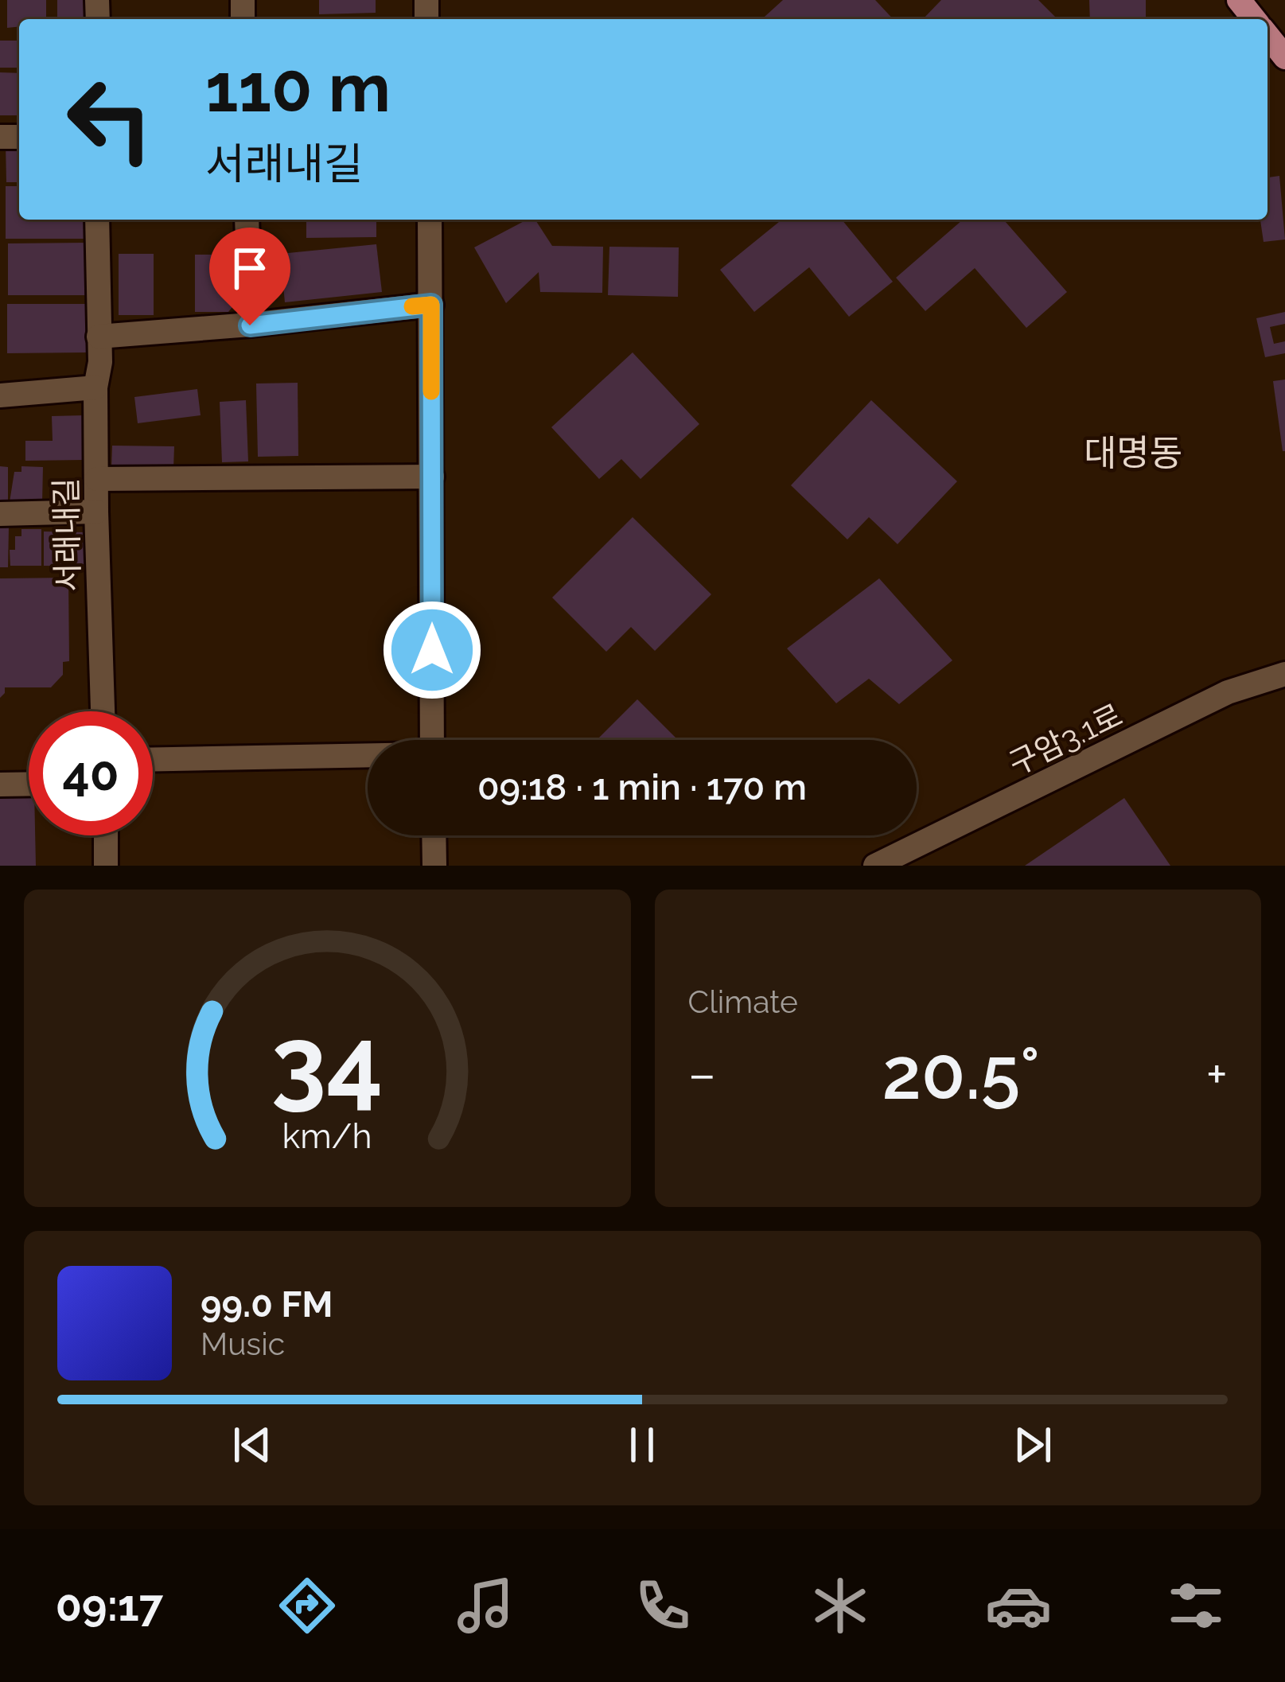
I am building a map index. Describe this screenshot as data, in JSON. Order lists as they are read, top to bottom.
{
  "streets": {
    "street": ["서래내길", "구암3.1로"]
  },
  "districts": ["대명동"],
  "page": {
    "turn": ["110 m", "서래내길"],
    "limit": "40",
    "trip": "09:18 · 1 min · 170 m",
    "tile": "Climate",
    "heat": ["−", "20.5°", "+"],
    "song": ["99.0 FM", "Music"],
    "tabs": "09:17",
    "gauge": ["34", "km/h"]
  }
}
